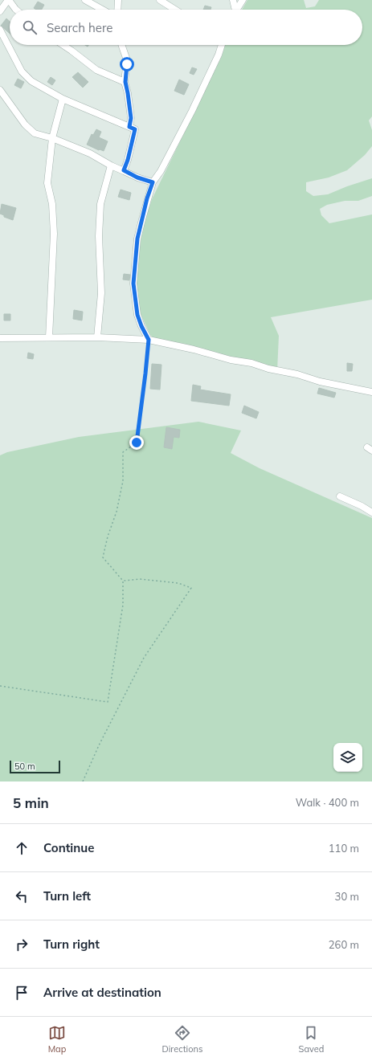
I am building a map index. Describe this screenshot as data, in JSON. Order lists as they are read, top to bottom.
{
  "scale_bar": "50 m",
  "page": {
    "search": "Search here",
    "scale": "50 m",
    "heading": ["5 min", "Walk · 400 m"],
    "list": [
      ["Continue", "110 m"],
      ["Turn left", "30 m"],
      ["Turn right", "260 m"],
      "Arrive at destination"
    ],
    "nav": ["Map", "Directions", "Saved"]
  }
}
